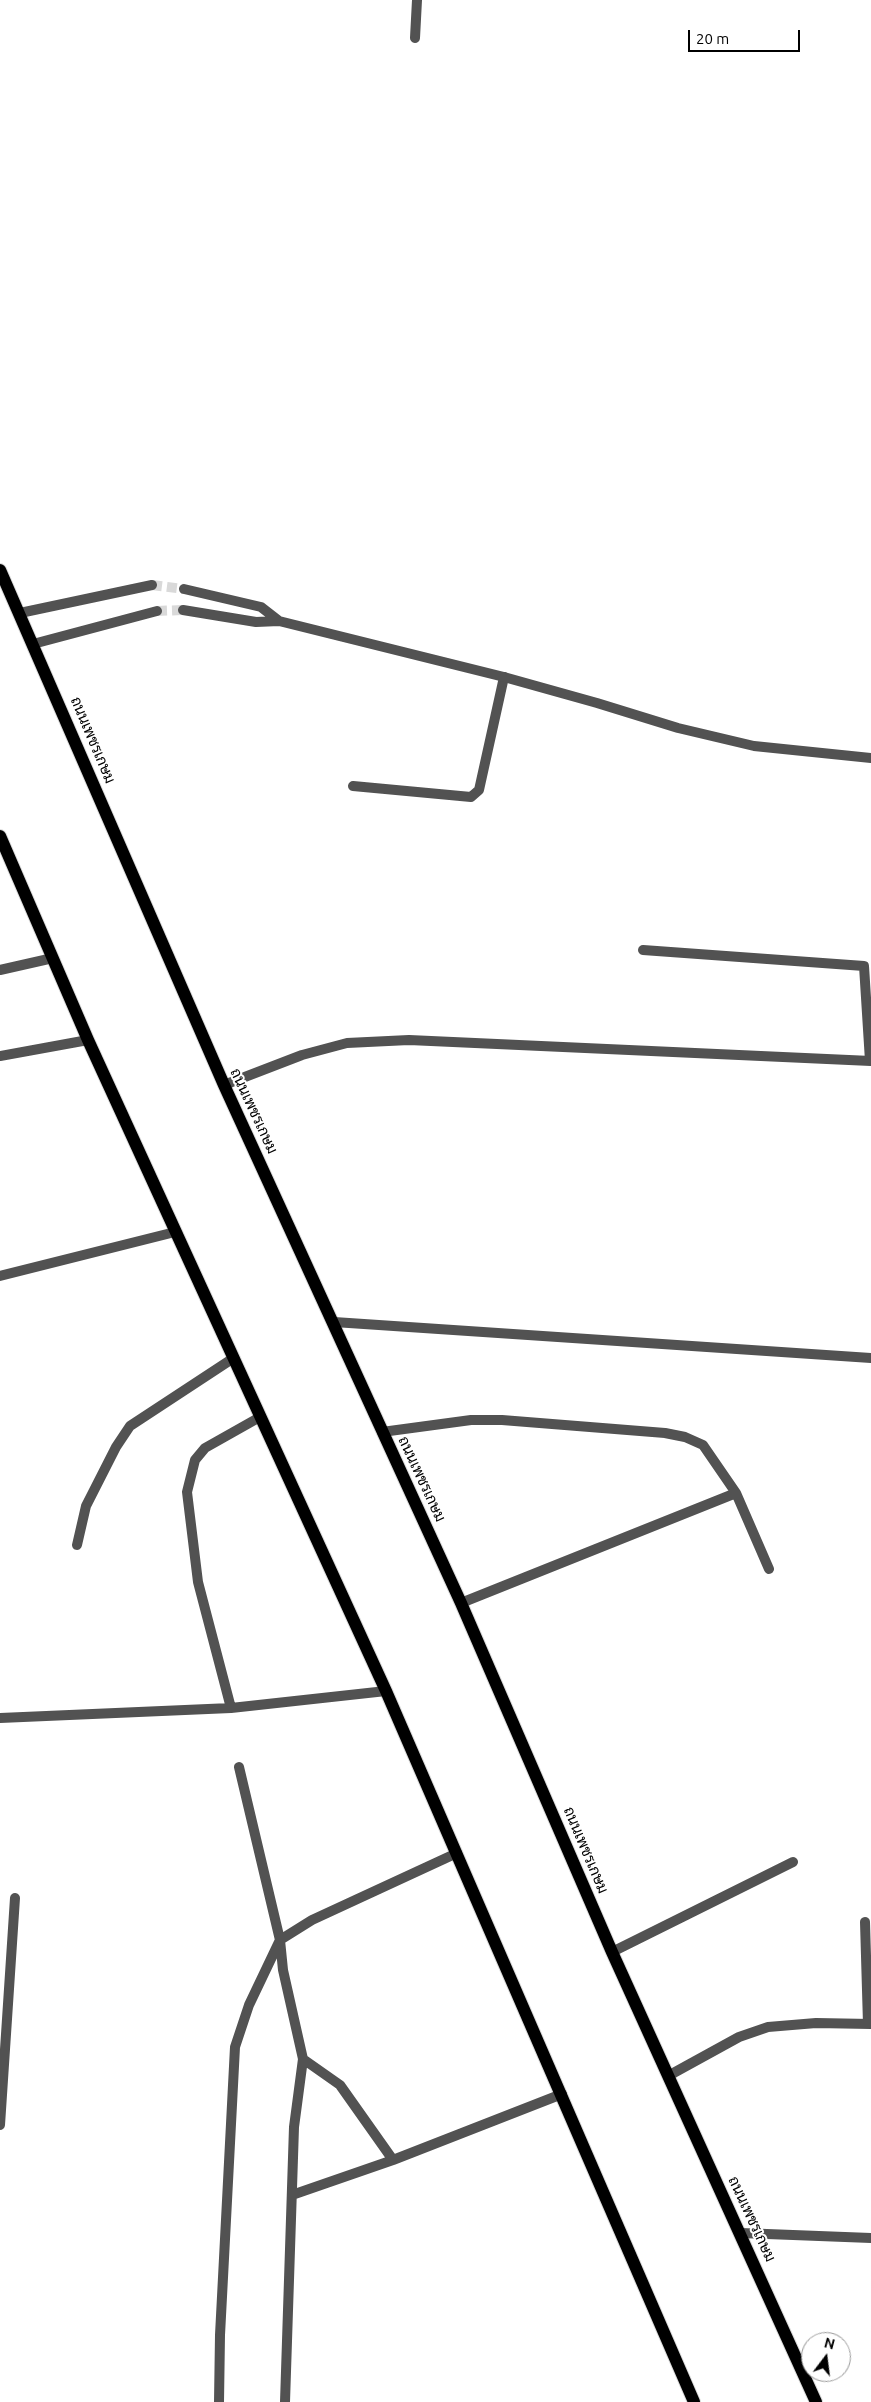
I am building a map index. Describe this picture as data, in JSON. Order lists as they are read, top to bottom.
{
  "streets": {
    "main road": ["ถนนเพชรเกษม"]
  },
  "scale_bar": "20 m",
  "north": "top"
}
